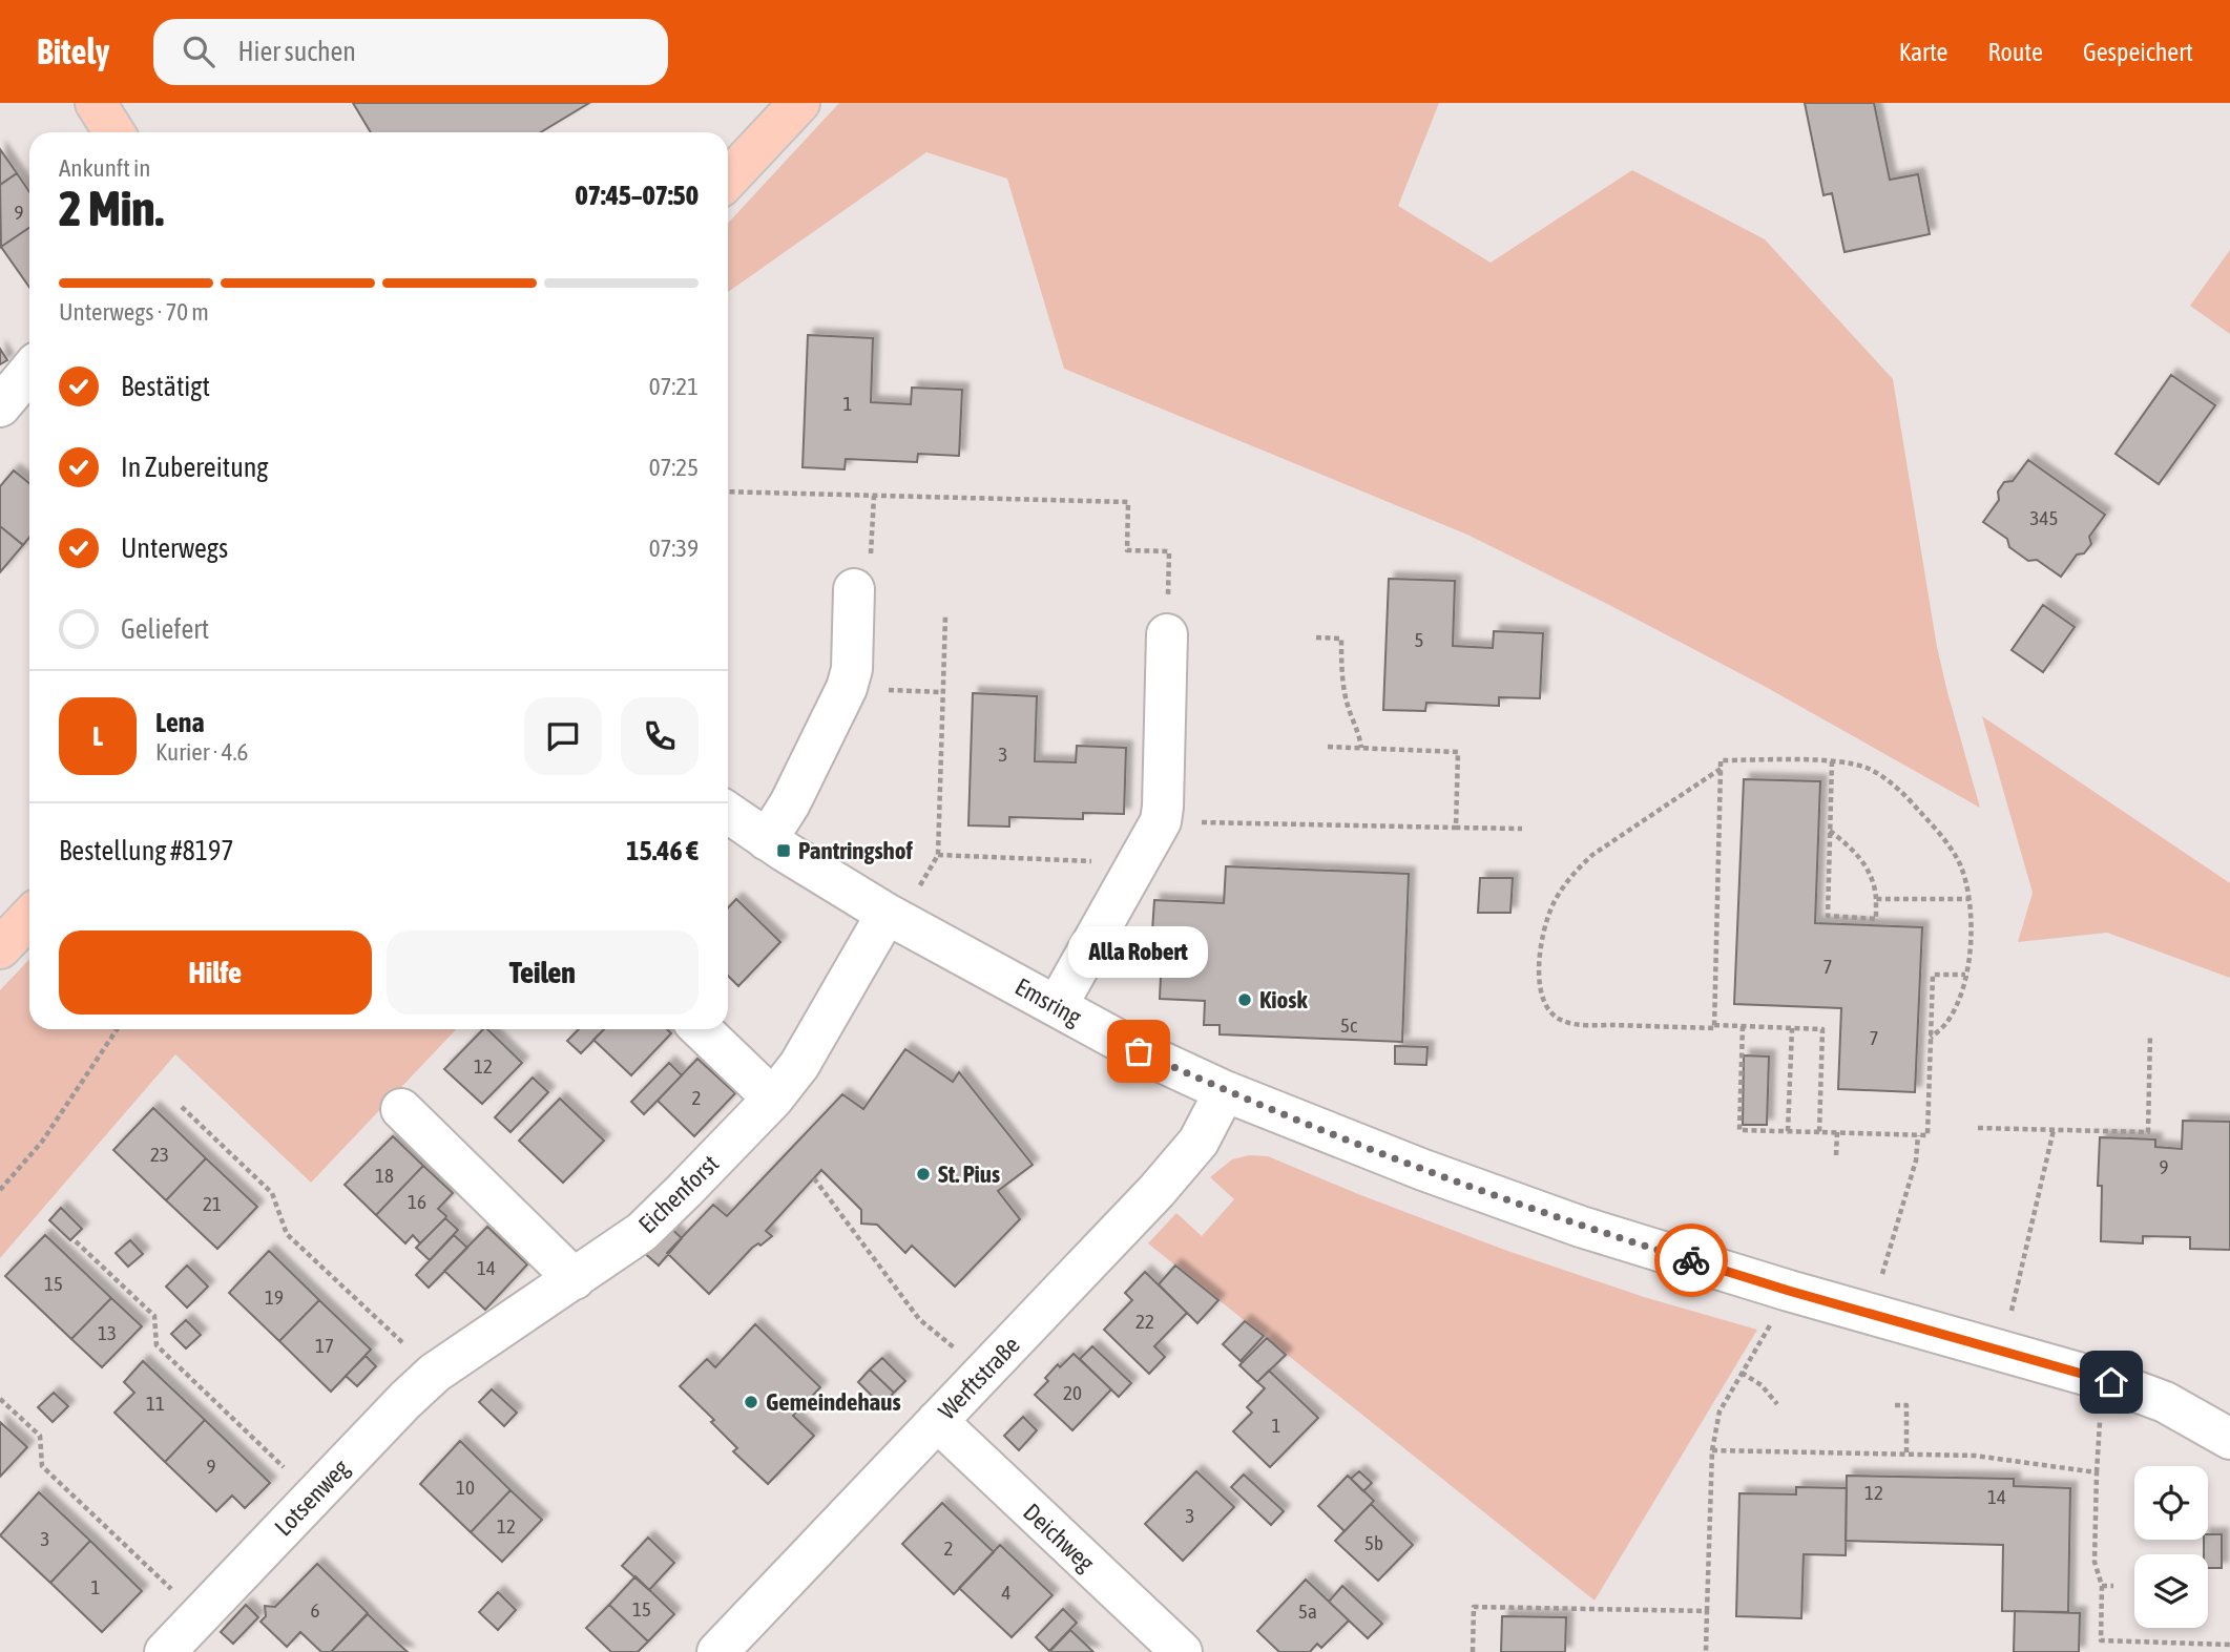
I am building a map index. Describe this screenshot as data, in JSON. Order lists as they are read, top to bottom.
{
  "streets": {
    "street": [
      "Emsring",
      "Eichenforst",
      "Werftstraße",
      "Lotsenweg",
      "Deichweg"
    ]
  },
  "crossings": [
    ["Emsring", "Eichenforst"],
    ["Emsring", "Werftstraße"],
    ["Eichenforst", "Lotsenweg"],
    ["Werftstraße", "Deichweg"]
  ],
  "places": {
    "transit": ["Pantringshof"],
    "other": [
      "Kiosk",
      "Alla Robert",
      "St. Pius",
      "Gemeindehaus"
    ]
  },
  "house_numbers": [
    "9",
    "1",
    "345",
    "5",
    "3",
    "7",
    "5c",
    "7",
    "12",
    "2",
    "23",
    "9",
    "18",
    "16",
    "21",
    "14",
    "15",
    "19",
    "22",
    "13",
    "17",
    "20",
    "11",
    "1",
    "9",
    "10",
    "12",
    "14",
    "3",
    "12",
    "3",
    "5b",
    "2",
    "1",
    "4",
    "15",
    "6",
    "5a"
  ],
  "page": {
    "header": "Bitely",
    "search": "Hier suchen",
    "nav": ["Karte", "Route", "Gespeichert"],
    "heading": ["2 Min.", "Ankunft in", "07:45–07:50"],
    "panel": [
      "Lena",
      "Kurier · 4.6",
      "Bestellung #8197",
      "15.46 €"
    ],
    "bar": "Unterwegs · 70 m",
    "list": [
      ["Bestätigt", "07:21"],
      ["In Zubereitung", "07:25"],
      ["Unterwegs", "07:39"],
      "Geliefert"
    ],
    "round": "L",
    "buttons": ["Hilfe", "Teilen"],
    "bubble": "Alla Robert"
  }
}
